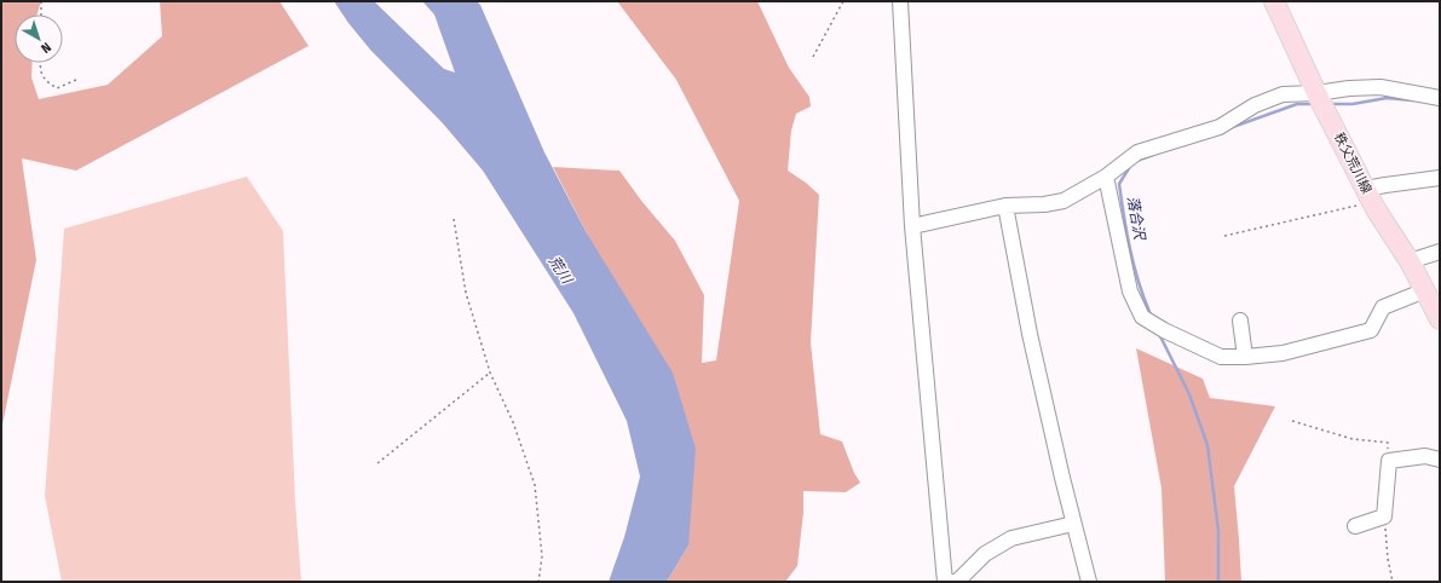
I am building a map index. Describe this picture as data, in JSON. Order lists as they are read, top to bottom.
{
  "streets": {
    "main road": ["秩父荒川線"]
  },
  "water": ["落合沢", "荒川"],
  "north": "bottom right"
}
